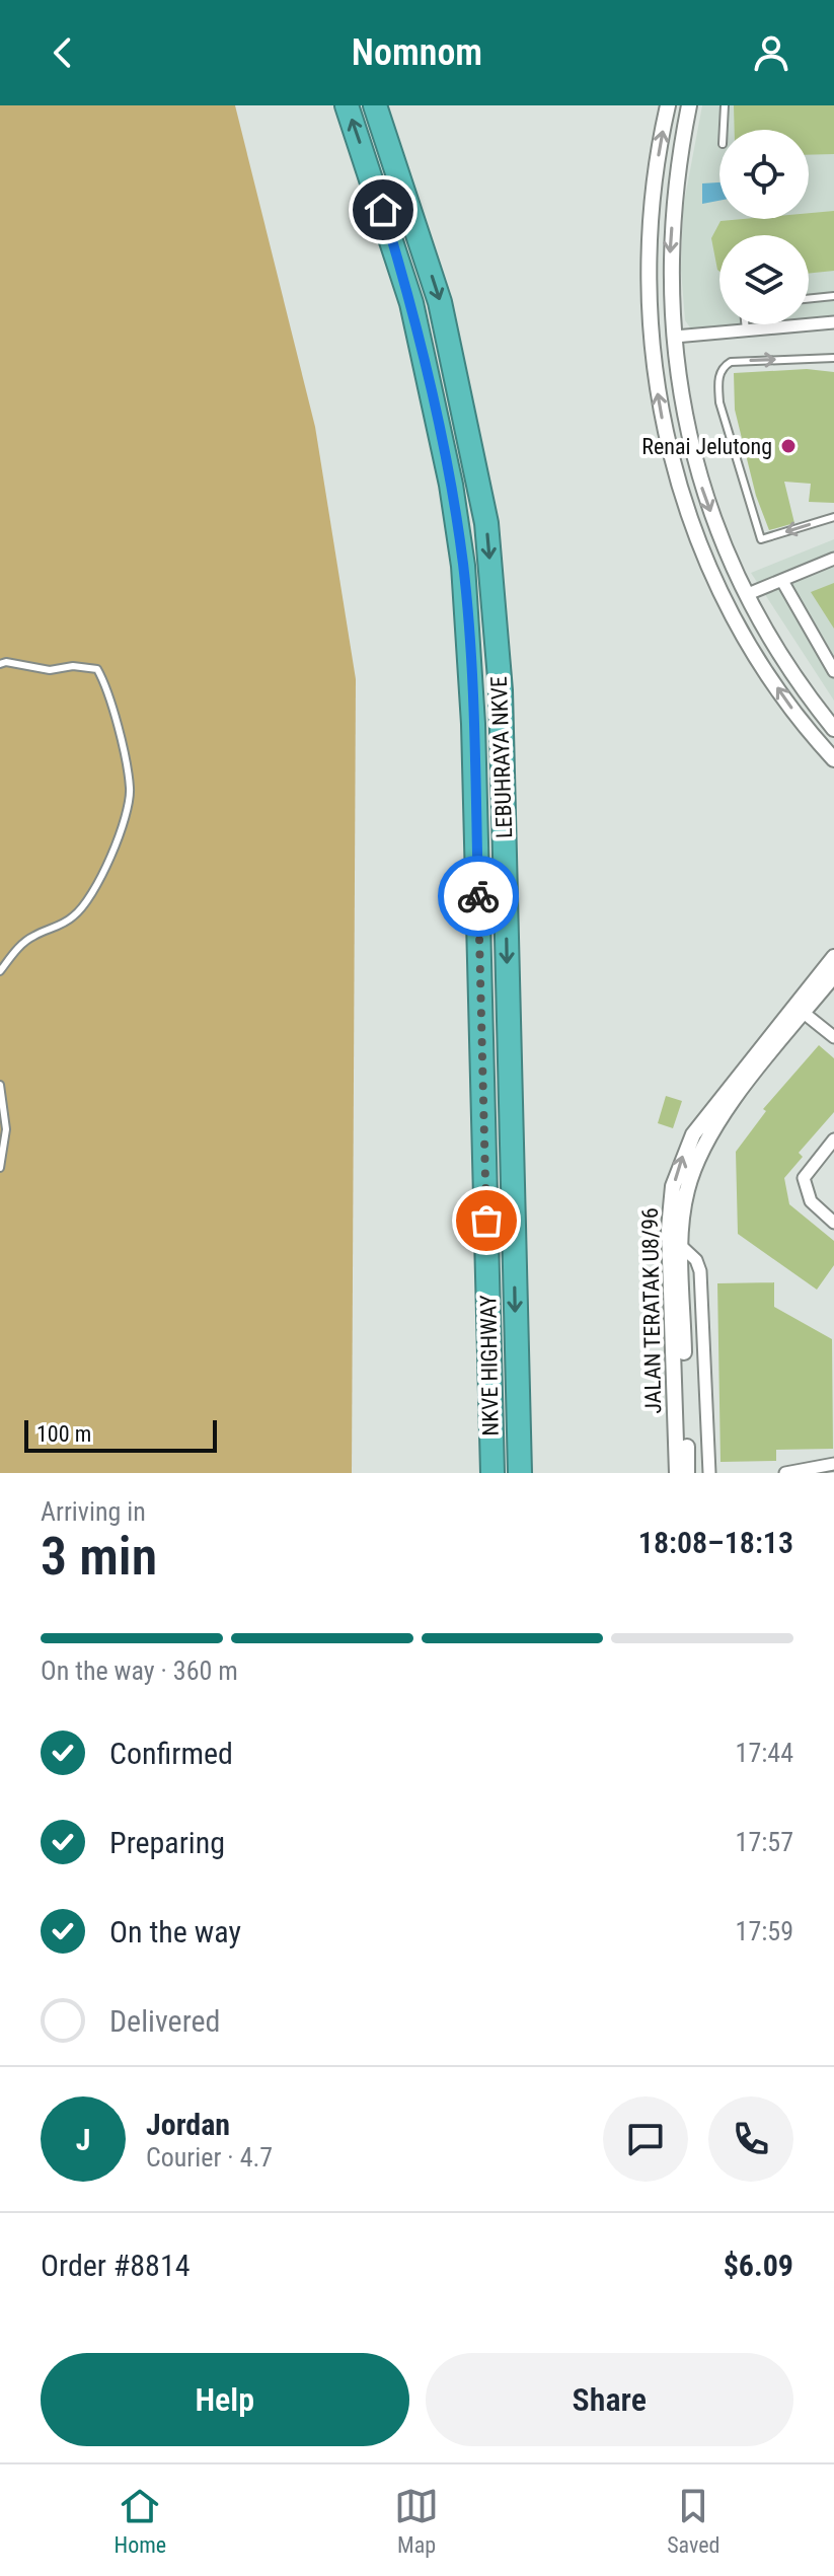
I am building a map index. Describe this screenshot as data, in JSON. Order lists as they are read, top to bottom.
{
  "streets": {
    "highway": ["LEBUHRAYA NKVE", "NKVE HIGHWAY"],
    "street": ["JALAN TERATAK U8/96"]
  },
  "one_way": ["LEBUHRAYA NKVE", "NKVE HIGHWAY"],
  "places": ["Renai Jelutong"],
  "scale_bar": "100 m",
  "page": {
    "header": "Nomnom",
    "scale": "100 m",
    "heading": ["3 min", "Arriving in", "18:08–18:13"],
    "panel": [
      "Jordan",
      "Courier · 4.7",
      "Order #8814",
      "$6.09"
    ],
    "bar": "On the way · 360 m",
    "list": [
      ["Confirmed", "17:44"],
      ["Preparing", "17:57"],
      ["On the way", "17:59"],
      "Delivered"
    ],
    "round": "J",
    "buttons": ["Help", "Share"],
    "tabs": ["Home", "Map", "Saved"]
  }
}
